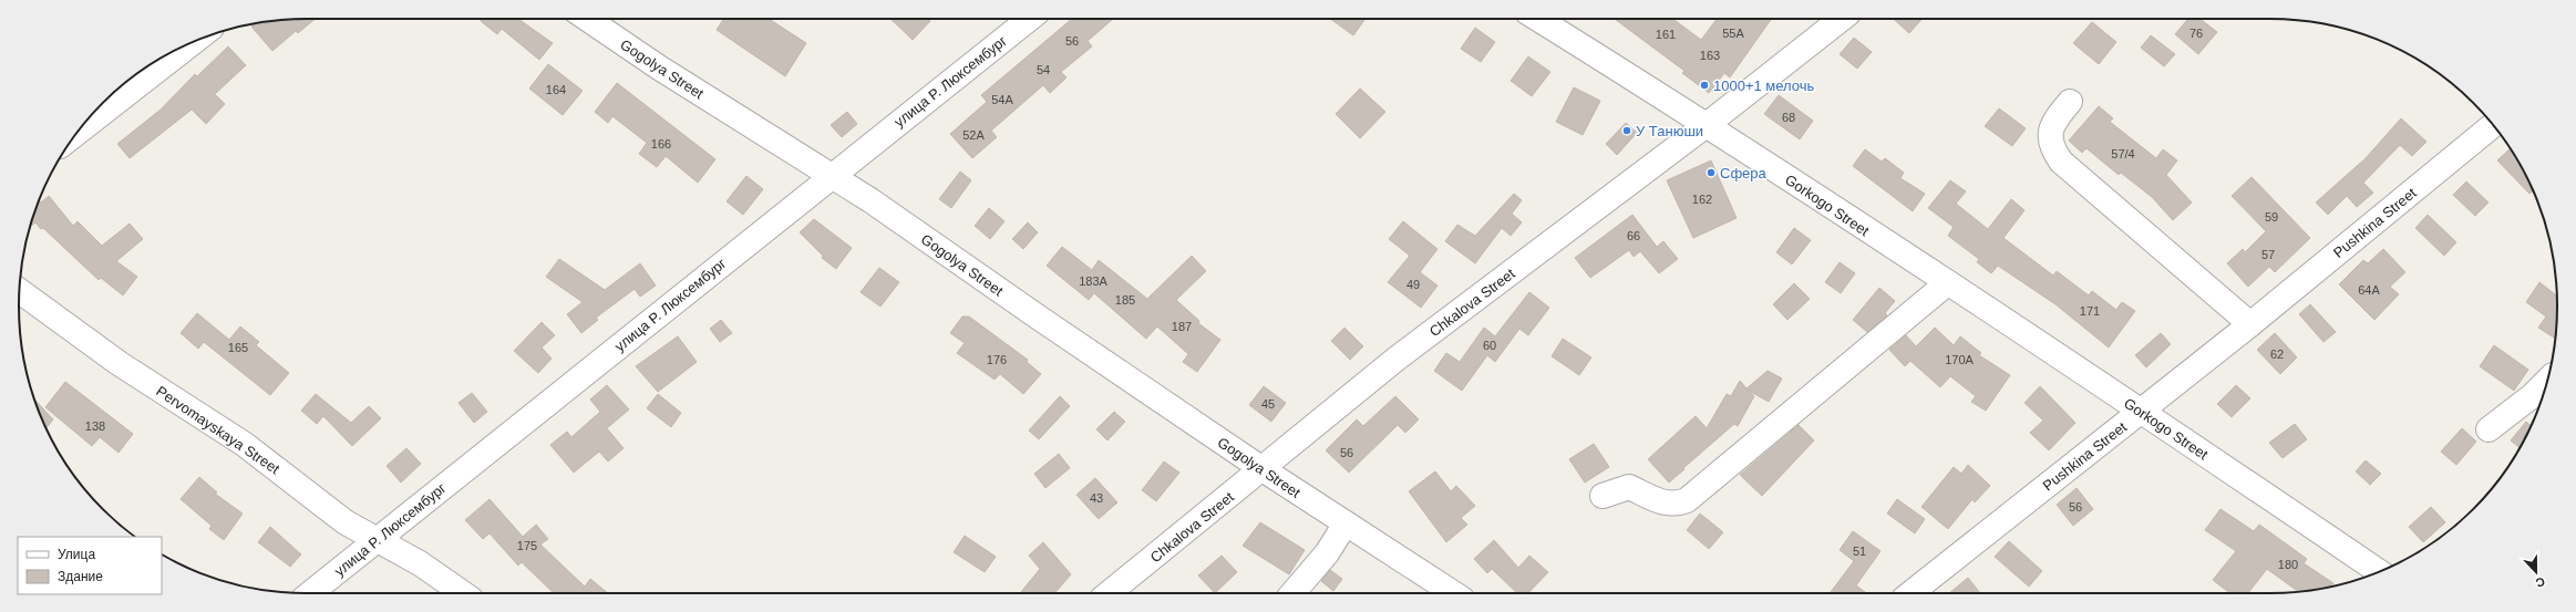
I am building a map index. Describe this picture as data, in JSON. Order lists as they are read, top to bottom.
{
  "streets": {
    "street": [
      "Gogolya Street",
      "улица Р. Люксембург",
      "Gorkogo Street",
      "Pushkina Street",
      "Chkalova Street",
      "Pervomayskaya Street"
    ]
  },
  "crossings": [
    ["Gogolya Street", "улица Р. Люксембург"],
    ["Gogolya Street", "Chkalova Street"],
    ["улица Р. Люксембург", "Pervomayskaya Street"],
    ["Gorkogo Street", "Pushkina Street"],
    ["Gorkogo Street", "Chkalova Street"]
  ],
  "places": ["1000+1 мелочь", "У Танюши", "Сфера"],
  "house_numbers": [
    "55А",
    "76",
    "161",
    "56",
    "163",
    "54",
    "164",
    "54А",
    "68",
    "52А",
    "166",
    "57/4",
    "162",
    "59",
    "66",
    "57",
    "183А",
    "49",
    "64А",
    "185",
    "171",
    "187",
    "60",
    "165",
    "62",
    "176",
    "170А",
    "45",
    "138",
    "56",
    "43",
    "56",
    "175",
    "51",
    "180"
  ],
  "legend": ["Улица", "Здание"],
  "north": "bottom"
}
